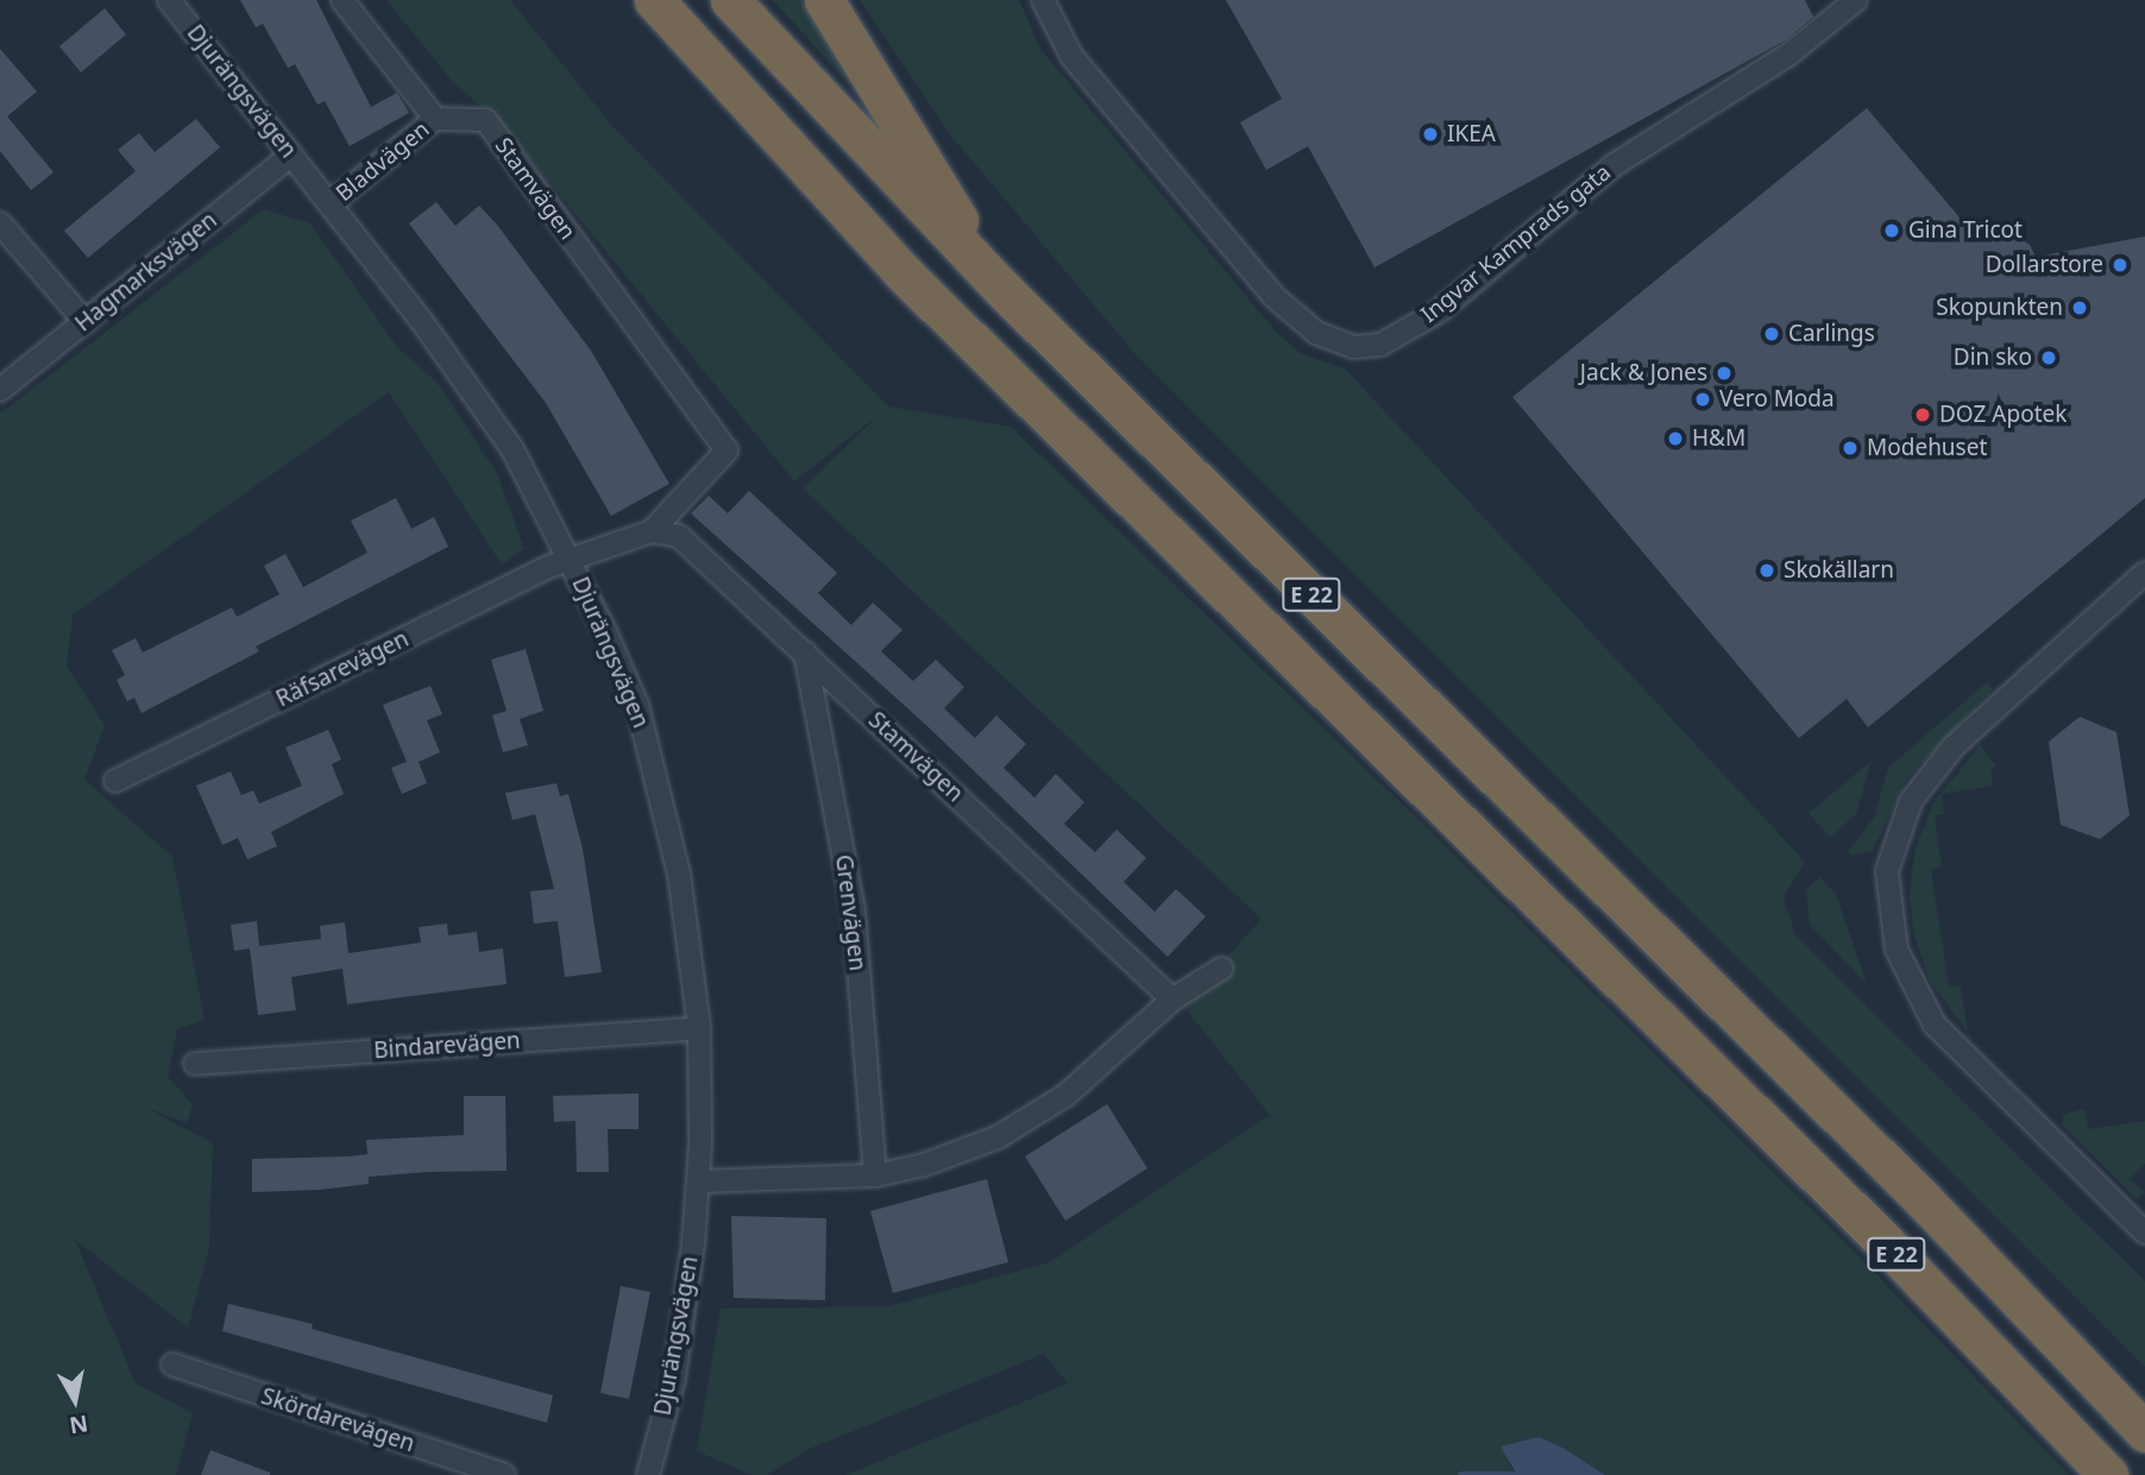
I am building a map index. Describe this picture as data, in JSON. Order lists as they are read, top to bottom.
{
  "streets": {
    "highway": ["E 22"],
    "street": [
      "Djurängsvägen",
      "Bladvägen",
      "Stamvägen",
      "Ingvar Kamprads gata",
      "Hagmarksvägen",
      "Räfsarevägen",
      "Grenvägen",
      "Bindarevägen",
      "Skördarevägen"
    ]
  },
  "crossings": [
    ["Djurängsvägen", "Bladvägen"],
    ["Djurängsvägen", "Stamvägen"],
    ["Djurängsvägen", "Hagmarksvägen"],
    ["Djurängsvägen", "Räfsarevägen"],
    ["Djurängsvägen", "Bindarevägen"],
    ["Bladvägen", "Stamvägen"],
    ["Stamvägen", "Räfsarevägen"],
    ["Stamvägen", "Grenvägen"]
  ],
  "places": [
    "IKEA",
    "Gina Tricot",
    "Dollarstore",
    "Skopunkten",
    "Carlings",
    "Din sko",
    "Jack & Jones",
    "Vero Moda",
    "DOZ Apotek",
    "H&M",
    "Modehuset",
    "Skokällarn"
  ],
  "north": "bottom"
}
